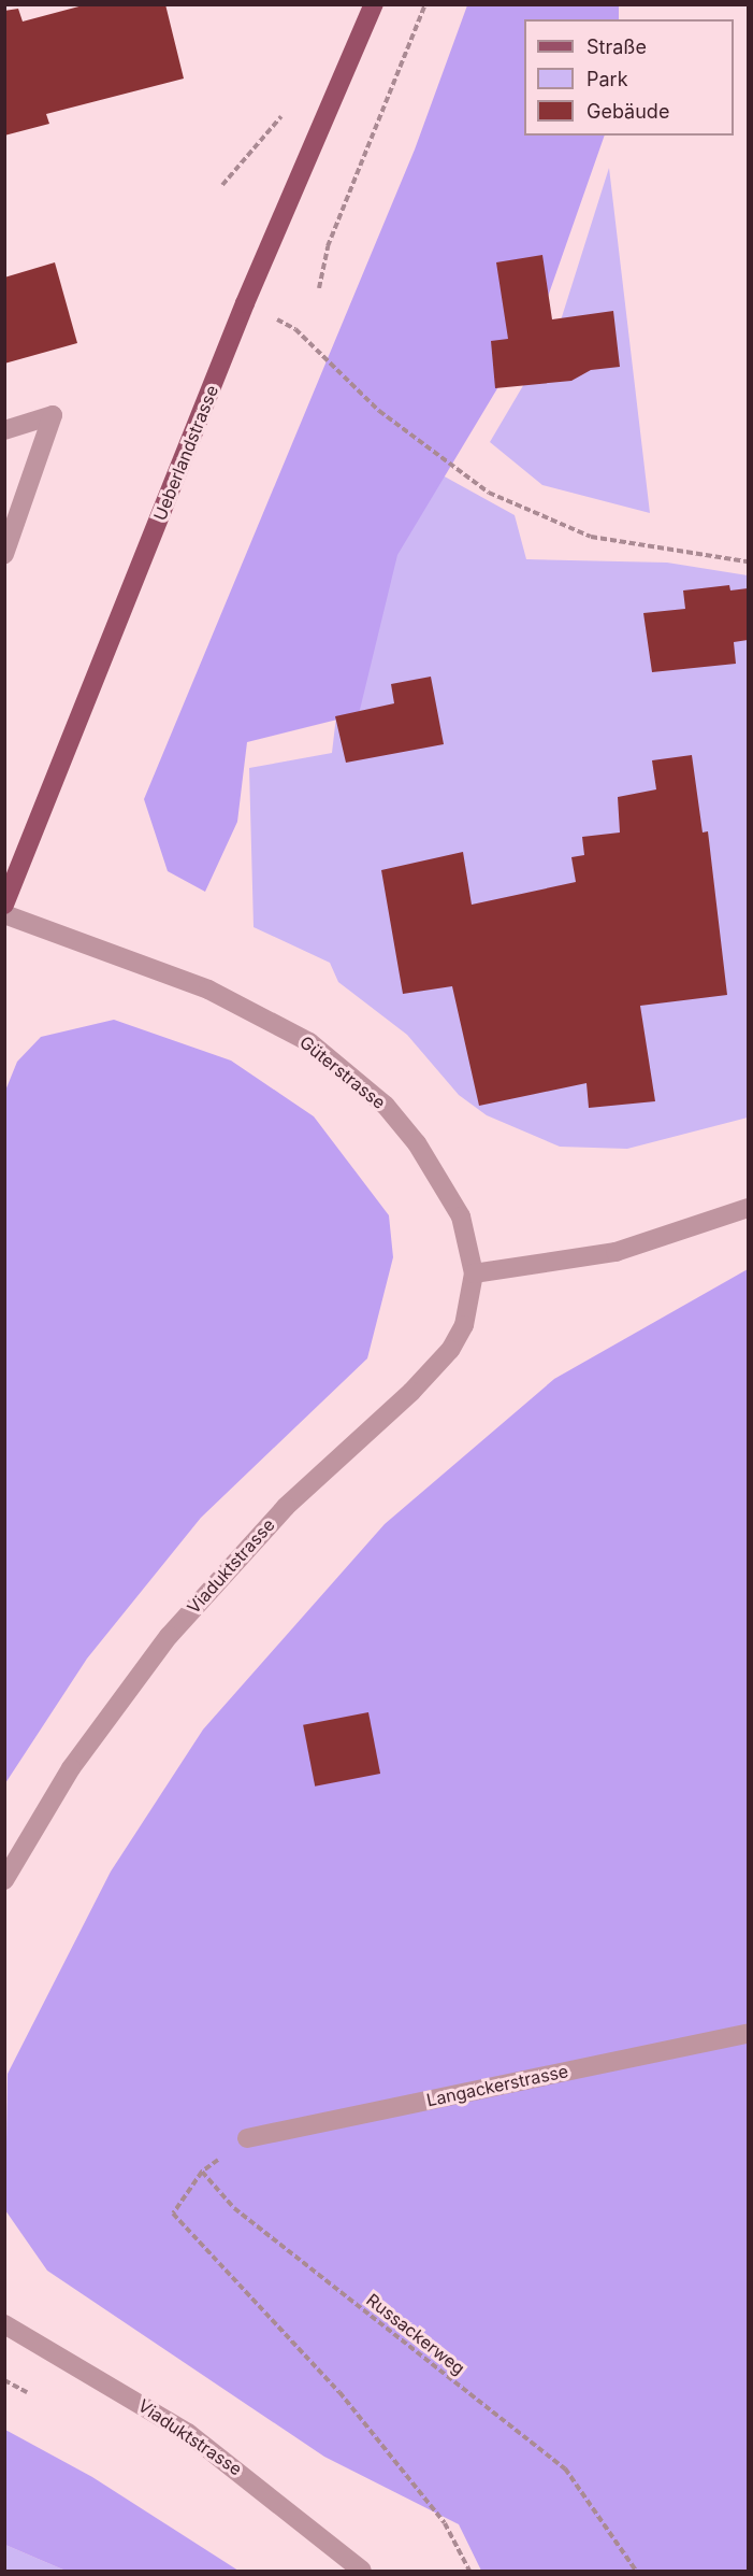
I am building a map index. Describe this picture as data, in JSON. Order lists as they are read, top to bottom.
{
  "streets": {
    "main road": ["Ueberlandstrasse"],
    "street": ["Güterstrasse", "Viaduktstrasse", "Langackerstrasse"],
    "path": ["Russackerweg"]
  },
  "crossings": [
    ["Güterstrasse", "Viaduktstrasse"]
  ],
  "legend": ["Straße", "Park", "Gebäude"]
}
